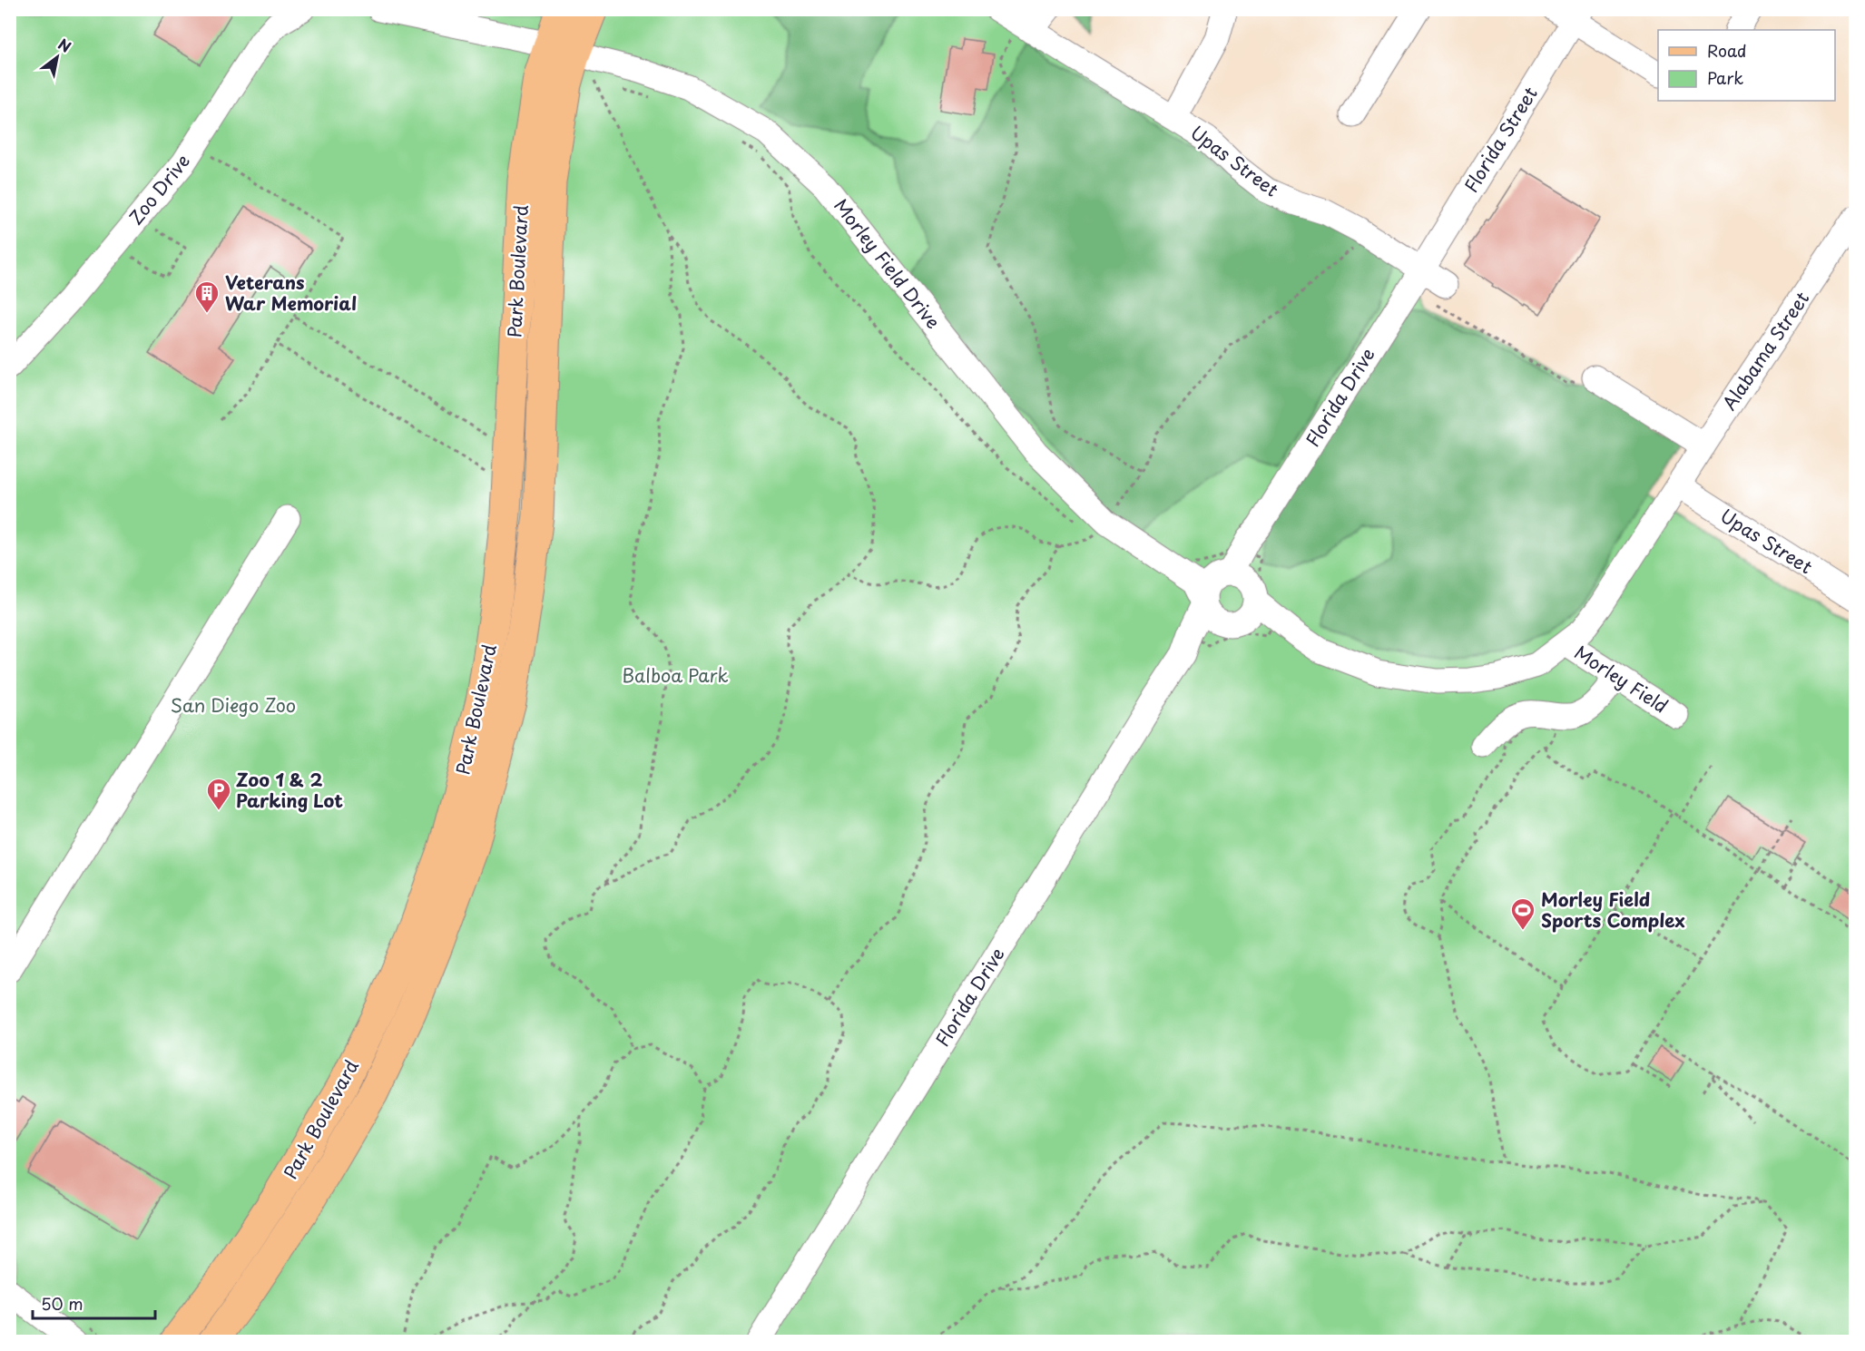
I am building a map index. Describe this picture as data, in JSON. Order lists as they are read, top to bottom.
{
  "streets": {
    "main road": ["Park Boulevard"],
    "street": [
      "Florida Street",
      "Upas Street",
      "Zoo Drive",
      "Morley Field Drive",
      "Alabama Street",
      "Florida Drive",
      "Morley Field"
    ]
  },
  "crossings": [
    ["Florida Street", "Upas Street"],
    ["Florida Street", "Florida Drive"],
    ["Upas Street", "Alabama Street"],
    ["Upas Street", "Florida Drive"],
    ["Morley Field Drive", "Park Boulevard"],
    ["Morley Field Drive", "Florida Drive"]
  ],
  "parks": ["Balboa Park", "San Diego Zoo"],
  "places": {
    "building": ["Veterans War Memorial"],
    "parking": ["Zoo 1 & 2 Parking Lot"],
    "sports": ["Morley Field Sports Complex"]
  },
  "legend": ["Road", "Park"],
  "scale_bar": "50 m",
  "north": "top right"
}
